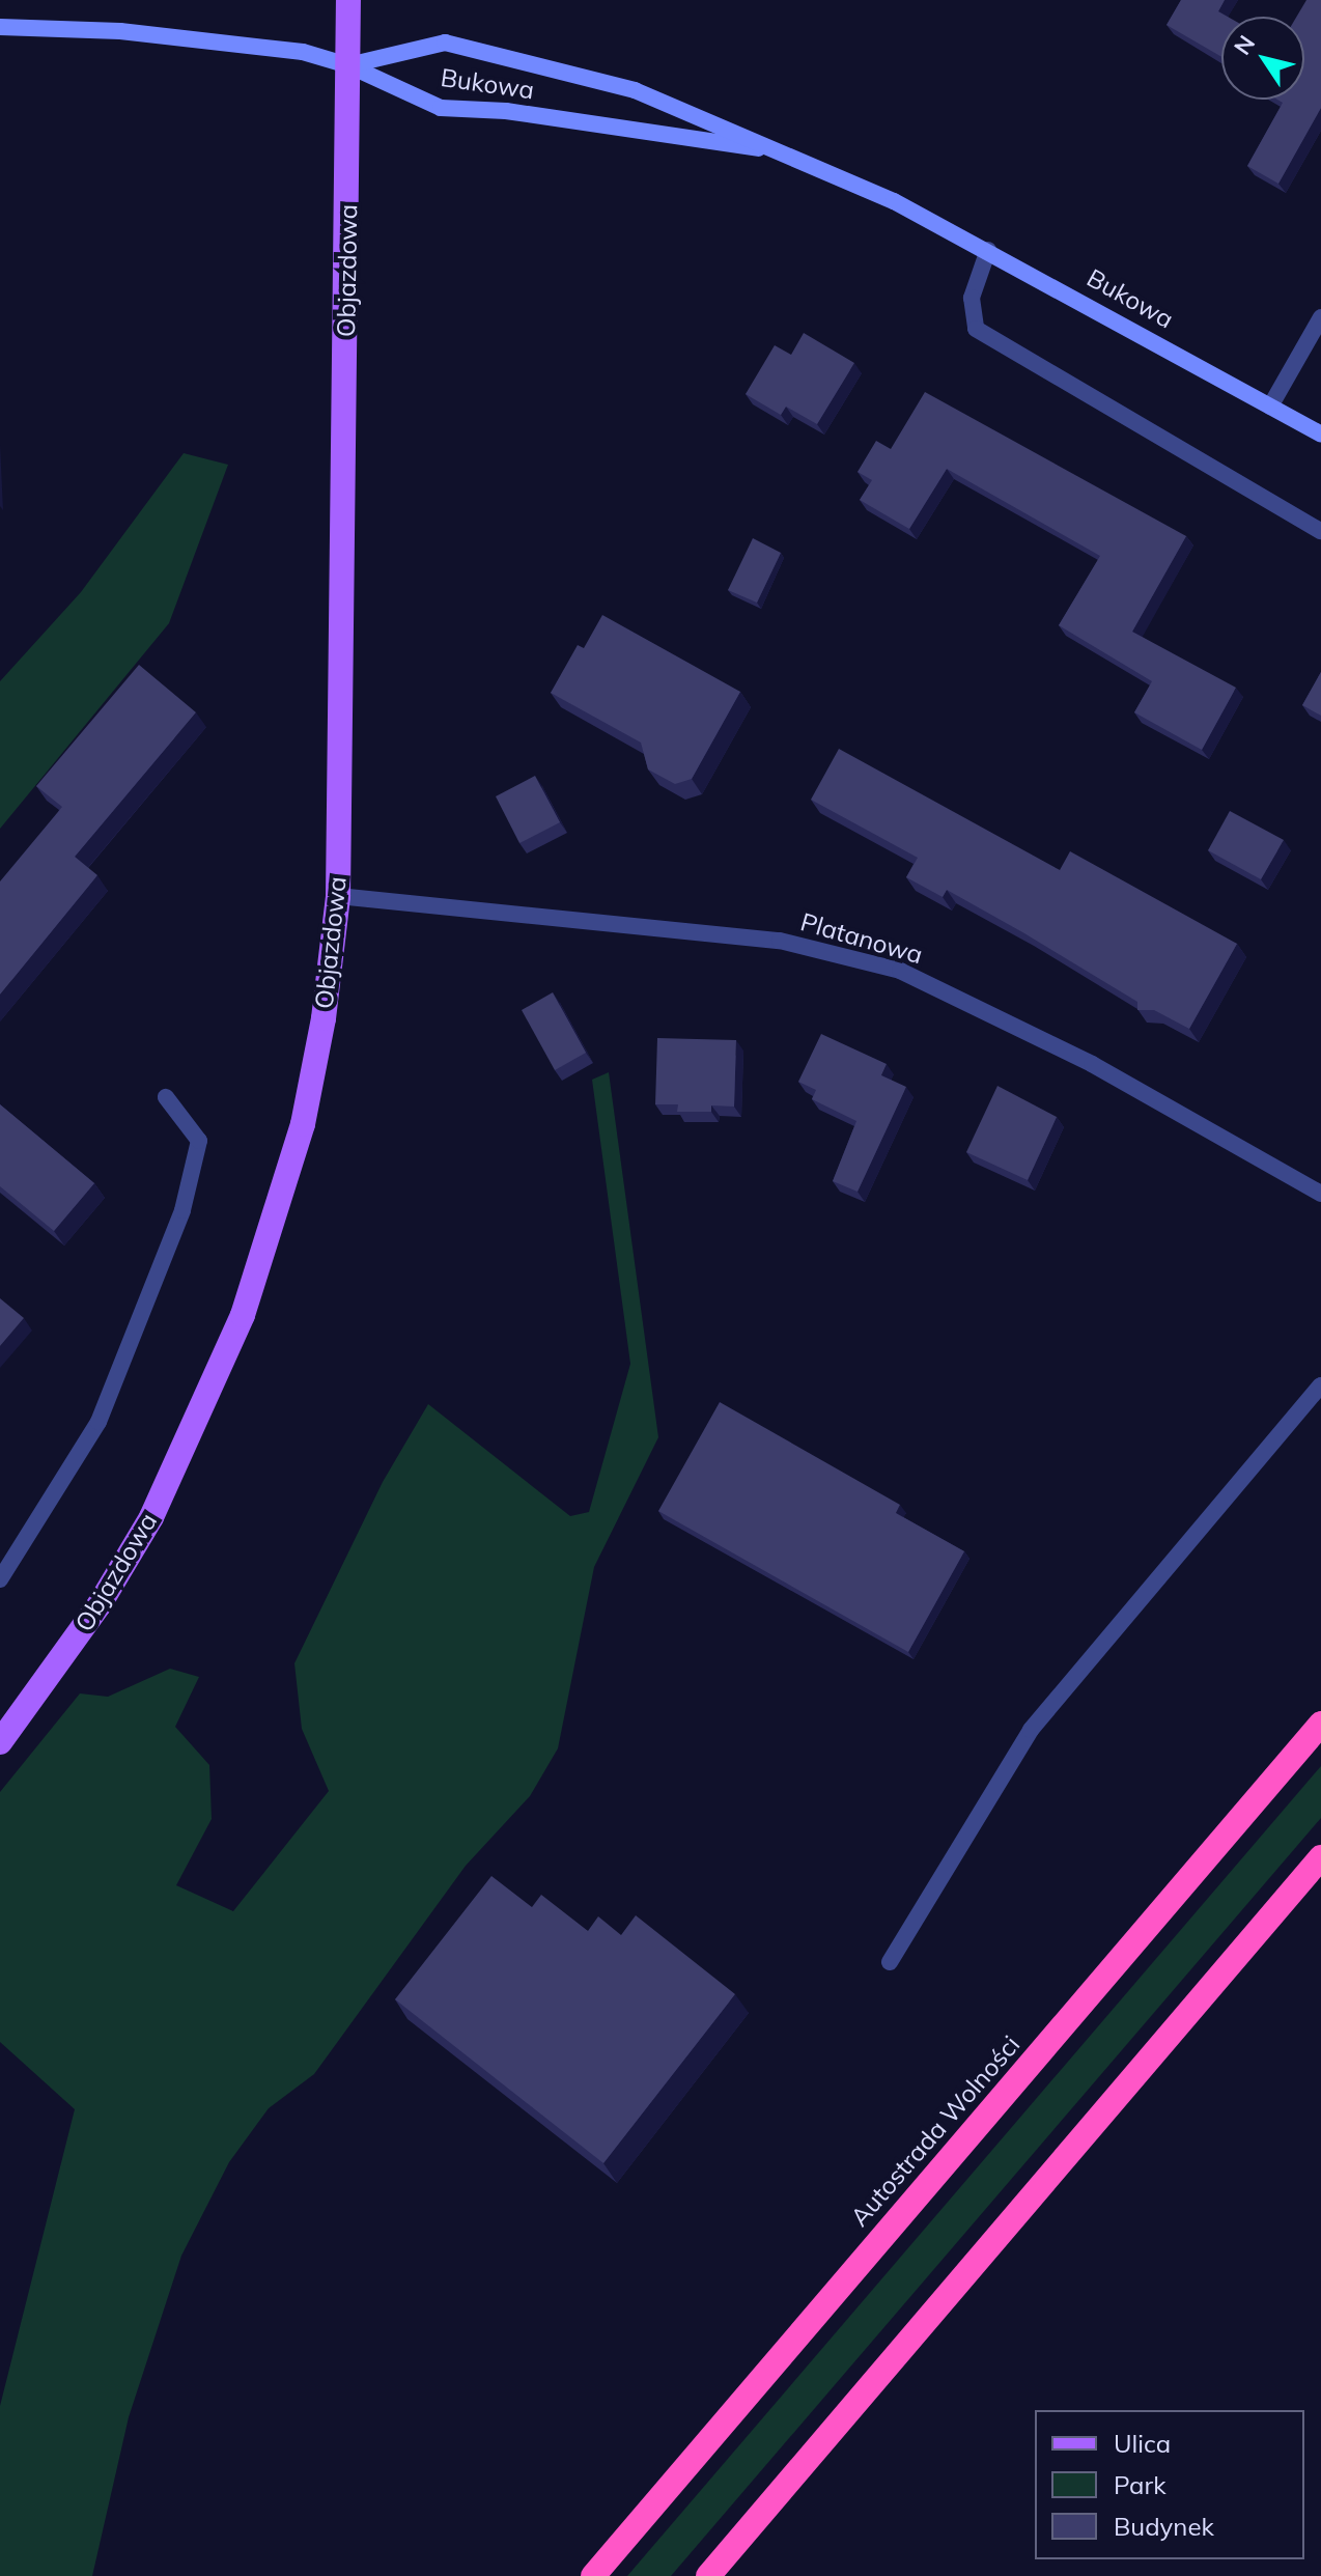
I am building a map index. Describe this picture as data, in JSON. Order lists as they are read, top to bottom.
{
  "streets": {
    "highway": ["Autostrada Wolności"],
    "main road": ["Bukowa", "Objazdowa"],
    "street": ["Platanowa"]
  },
  "crossings": [
    ["Bukowa", "Objazdowa"],
    ["Objazdowa", "Platanowa"]
  ],
  "legend": ["Ulica", "Park", "Budynek"],
  "north": "top left"
}
